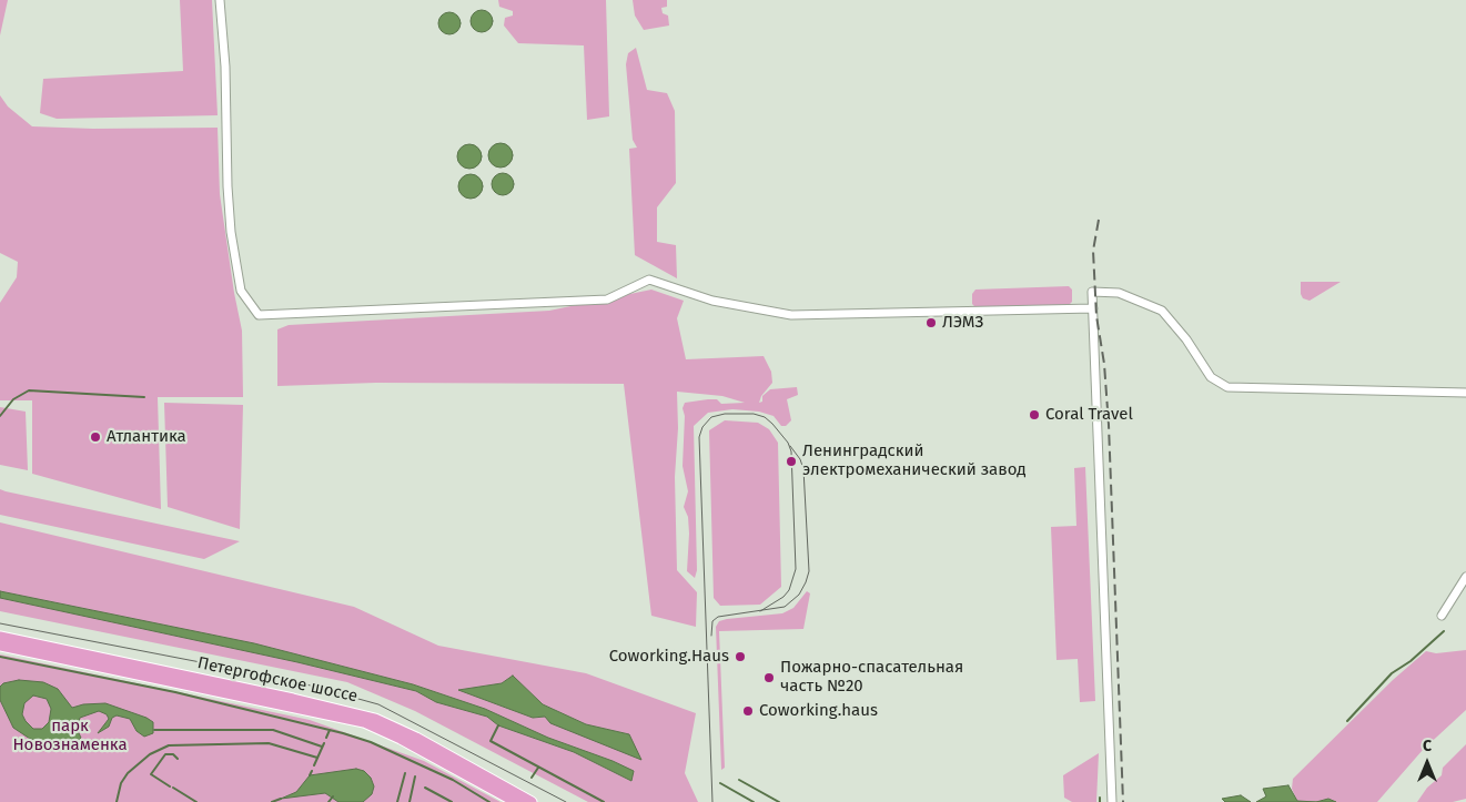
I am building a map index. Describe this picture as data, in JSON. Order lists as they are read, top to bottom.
{
  "streets": {
    "main road": ["Петергофское шоссе"]
  },
  "parks": ["парк Новознаменка"],
  "places": [
    "ЛЭМЗ",
    "Coral Travel",
    "Атлантика",
    "Ленинградский электромеханический завод",
    "Coworking.Haus",
    "Пожарно-спасательная часть №20",
    "Coworking.haus"
  ],
  "north": "top"
}
